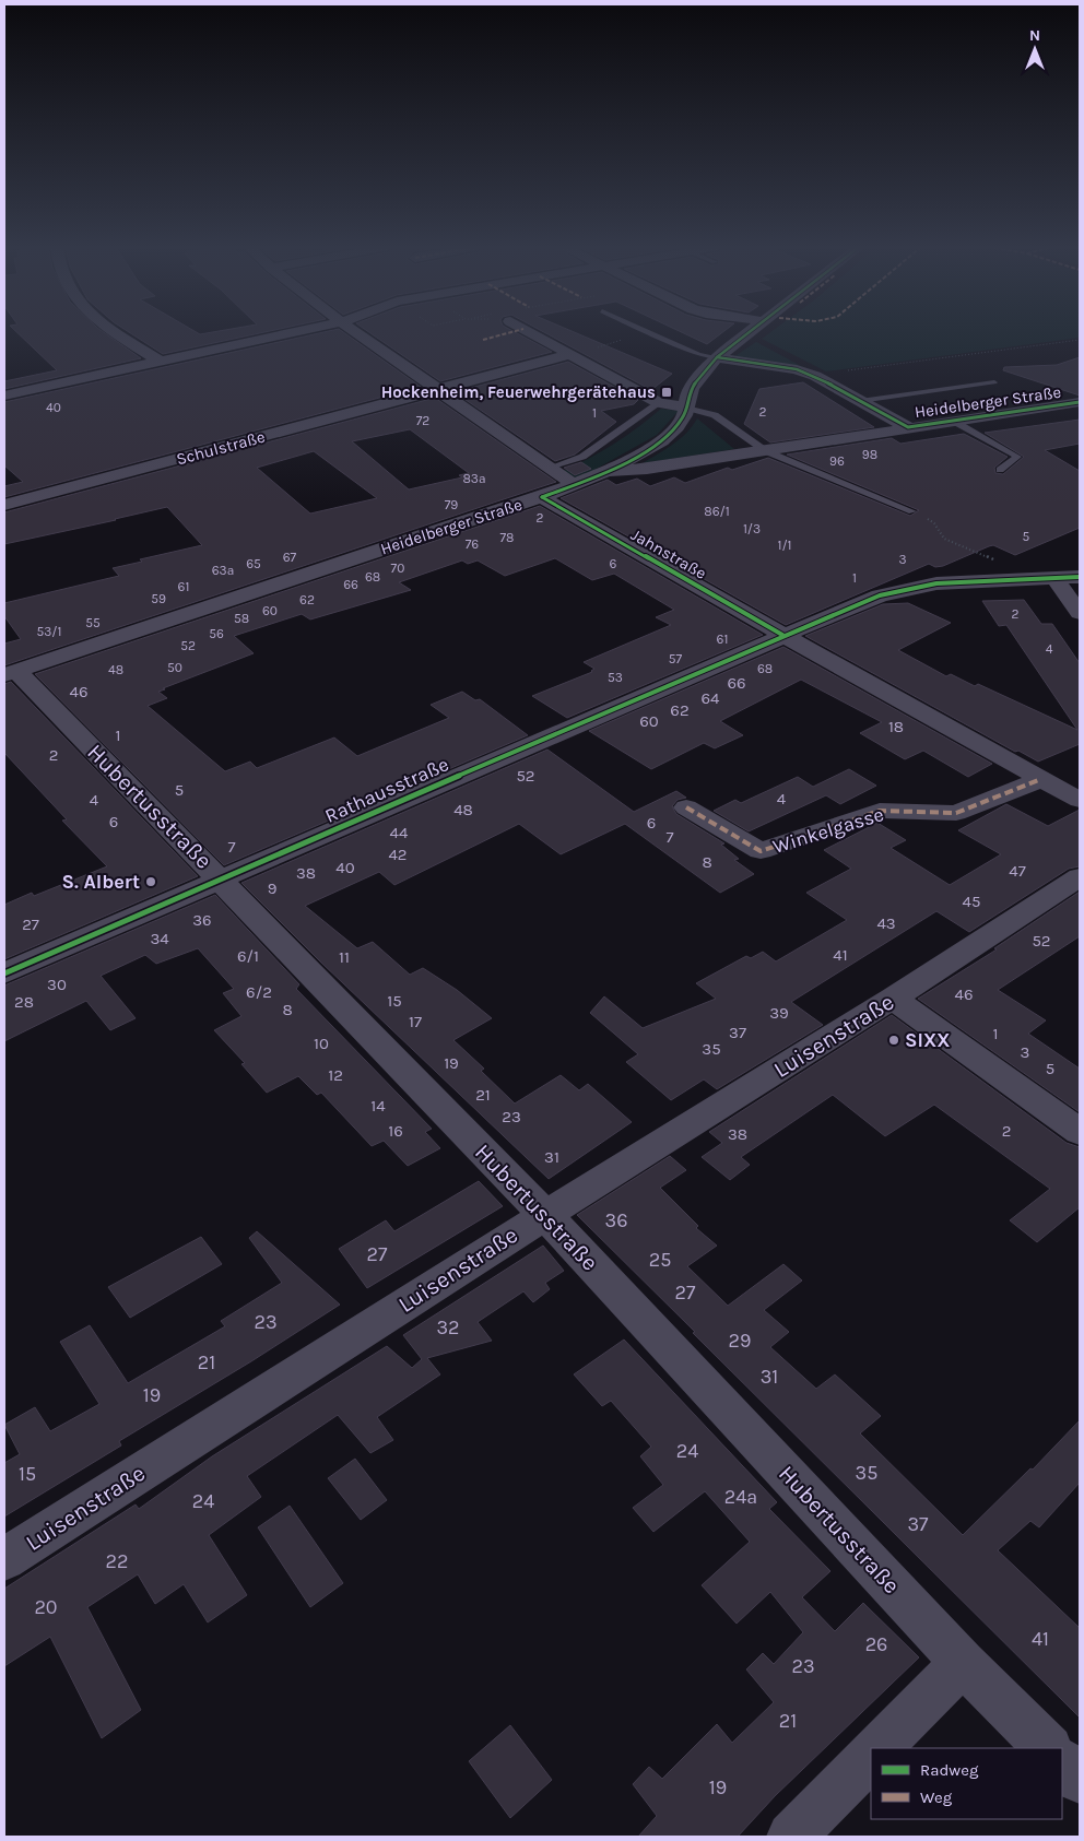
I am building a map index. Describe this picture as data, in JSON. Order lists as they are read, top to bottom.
{
  "streets": {
    "street": [
      "Heidelberger Straße",
      "Schulstraße",
      "Jahnstraße",
      "Rathausstraße",
      "Hubertusstraße",
      "Winkelgasse",
      "Luisenstraße"
    ]
  },
  "crossings": [
    ["Heidelberger Straße", "Jahnstraße"],
    ["Heidelberger Straße", "Hubertusstraße"],
    ["Jahnstraße", "Rathausstraße"],
    ["Jahnstraße", "Winkelgasse"],
    ["Rathausstraße", "Hubertusstraße"],
    ["Hubertusstraße", "Luisenstraße"]
  ],
  "places": {
    "transit": ["Hockenheim, Feuerwehrgerätehaus"],
    "other": ["S. Albert", "SIXX"]
  },
  "house_numbers": [
    "40",
    "2",
    "1",
    "72",
    "98",
    "96",
    "83a",
    "79",
    "86/1",
    "2",
    "1/3",
    "5",
    "78",
    "76",
    "1/1",
    "67",
    "3",
    "65",
    "6",
    "70",
    "63a",
    "68",
    "1",
    "66",
    "61",
    "59",
    "62",
    "60",
    "2",
    "58",
    "55",
    "53/1",
    "56",
    "61",
    "52",
    "4",
    "57",
    "50",
    "68",
    "48",
    "53",
    "66",
    "46",
    "64",
    "62",
    "60",
    "18",
    "1",
    "2",
    "52",
    "5",
    "4",
    "4",
    "48",
    "6",
    "6",
    "44",
    "7",
    "7",
    "42",
    "8",
    "40",
    "47",
    "38",
    "9",
    "45",
    "36",
    "43",
    "27",
    "34",
    "52",
    "41",
    "6/1",
    "11",
    "30",
    "6/2",
    "46",
    "15",
    "28",
    "8",
    "39",
    "17",
    "37",
    "1",
    "10",
    "35",
    "3",
    "19",
    "5",
    "12",
    "21",
    "14",
    "23",
    "16",
    "2",
    "38",
    "31",
    "36",
    "27",
    "25",
    "27",
    "23",
    "32",
    "29",
    "21",
    "31",
    "19",
    "24",
    "35",
    "15",
    "24a",
    "24",
    "37",
    "22",
    "20",
    "41",
    "26",
    "23",
    "21",
    "19"
  ],
  "legend": ["Radweg", "Weg"],
  "north": "top"
}
